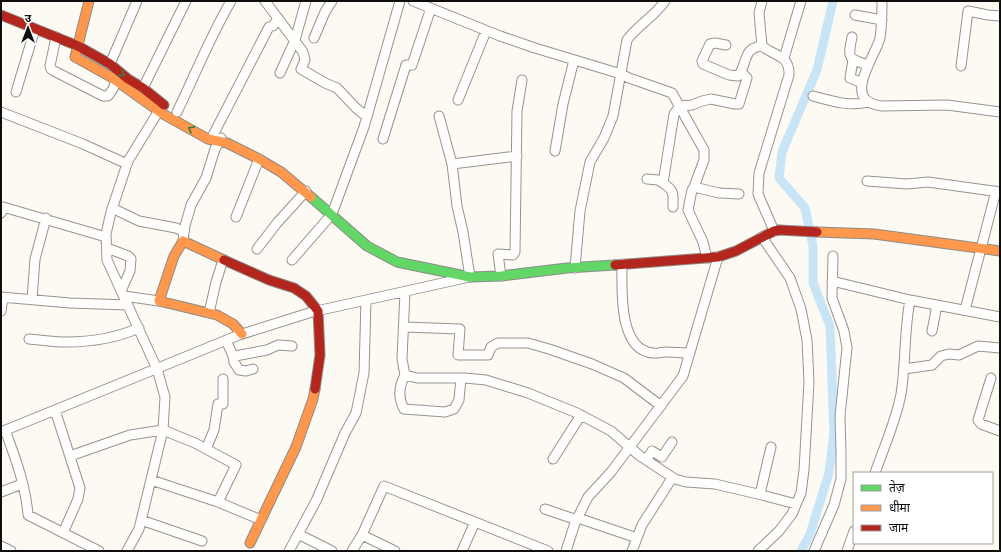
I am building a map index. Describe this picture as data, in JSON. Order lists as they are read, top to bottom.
{
  "legend": ["तेज़", "धीमा", "जाम"],
  "north": "top"
}
